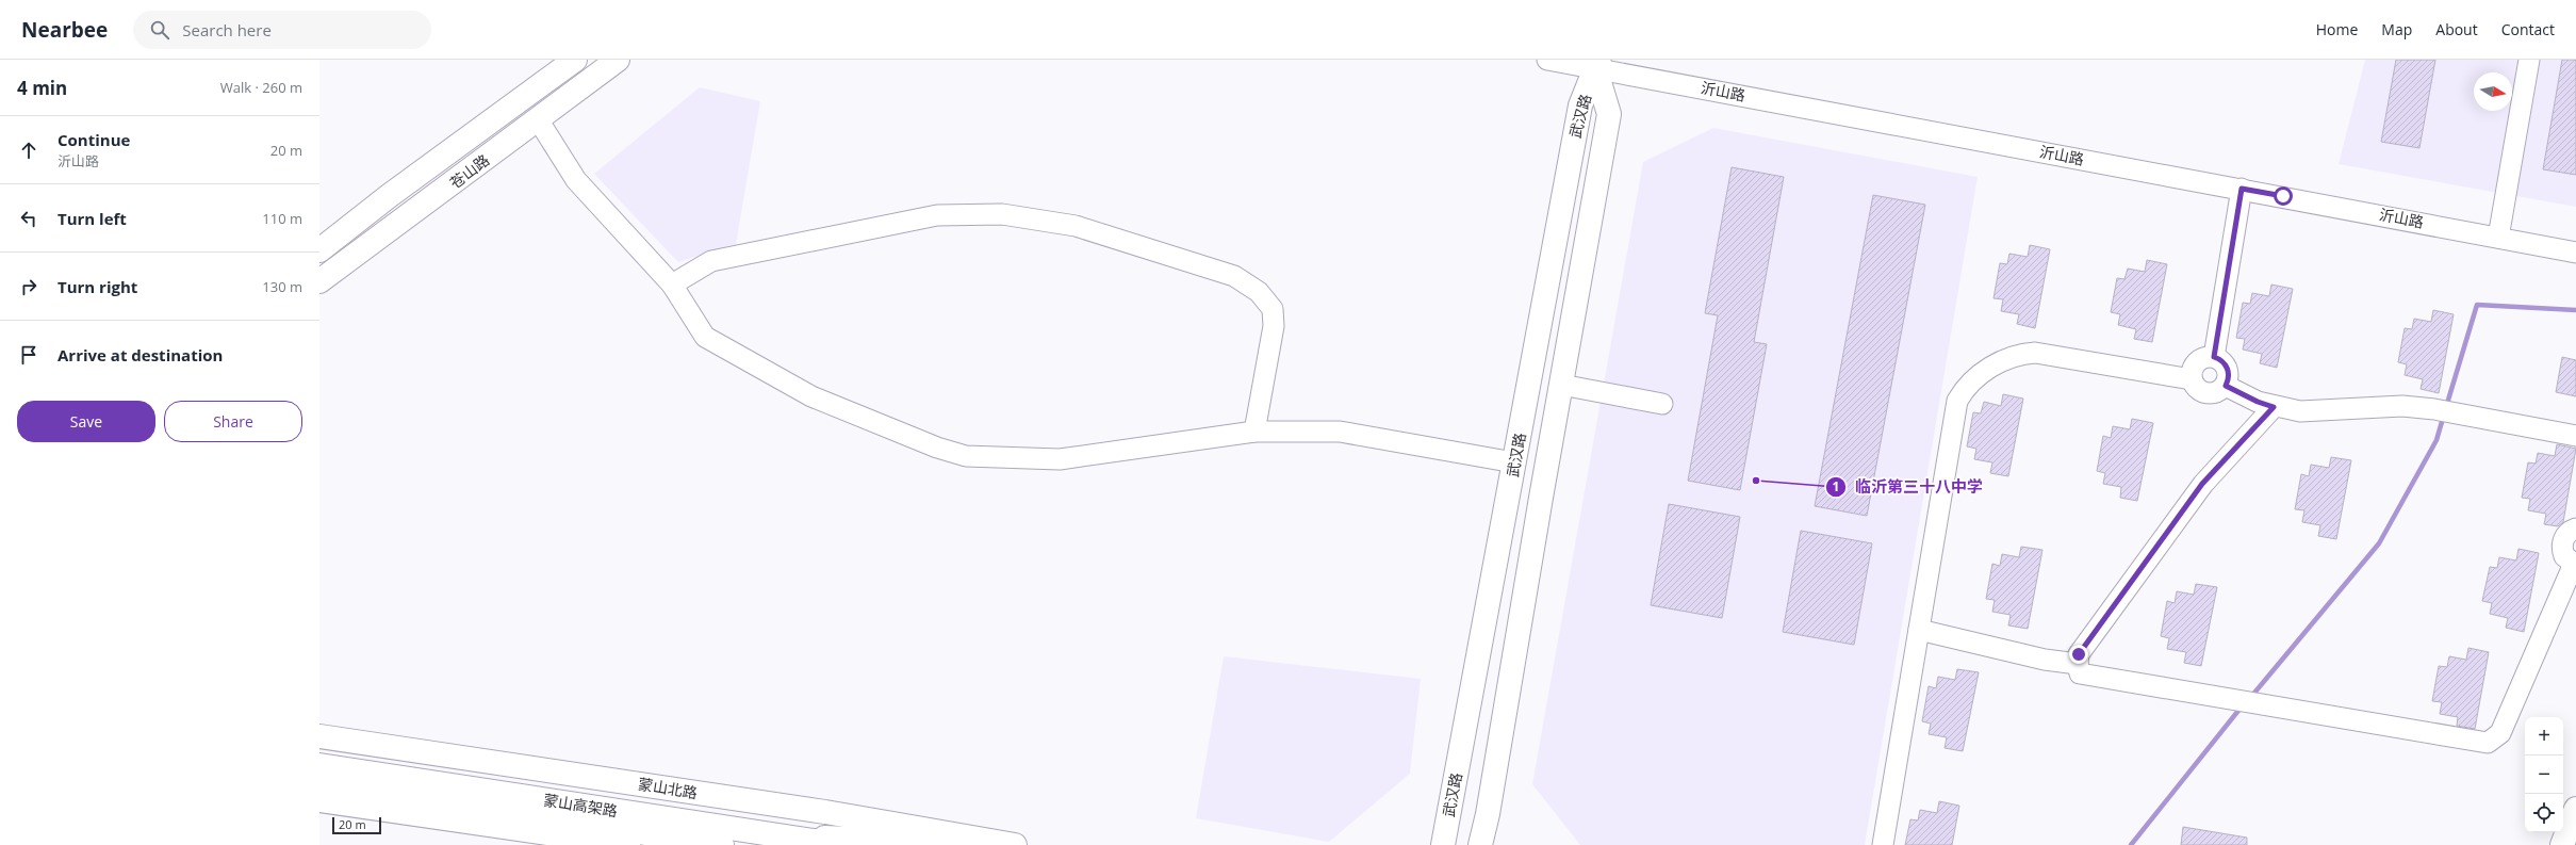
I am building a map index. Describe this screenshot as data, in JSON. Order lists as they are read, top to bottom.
{
  "streets": {
    "main road": [
      "武汉路",
      "苍山路",
      "蒙山北路",
      "蒙山高架路"
    ],
    "street": ["沂山路"]
  },
  "crossings": [
    ["沂山路", "武汉路"]
  ],
  "places": ["临沂第三十八中学"],
  "scale_bar": "20 m",
  "north": "right",
  "page": {
    "header": "Nearbee",
    "search": "Search here",
    "nav": [
      "Home",
      "Map",
      "About",
      "Contact"
    ],
    "heading": ["4 min", "Walk · 260 m"],
    "list": [
      ["Continue", "沂山路", "20 m"],
      ["Turn left", "110 m"],
      ["Turn right", "130 m"],
      "Arrive at destination"
    ],
    "buttons": ["Save", "Share"],
    "map_buttons": ["+", "−"],
    "scale": "20 m"
  }
}
